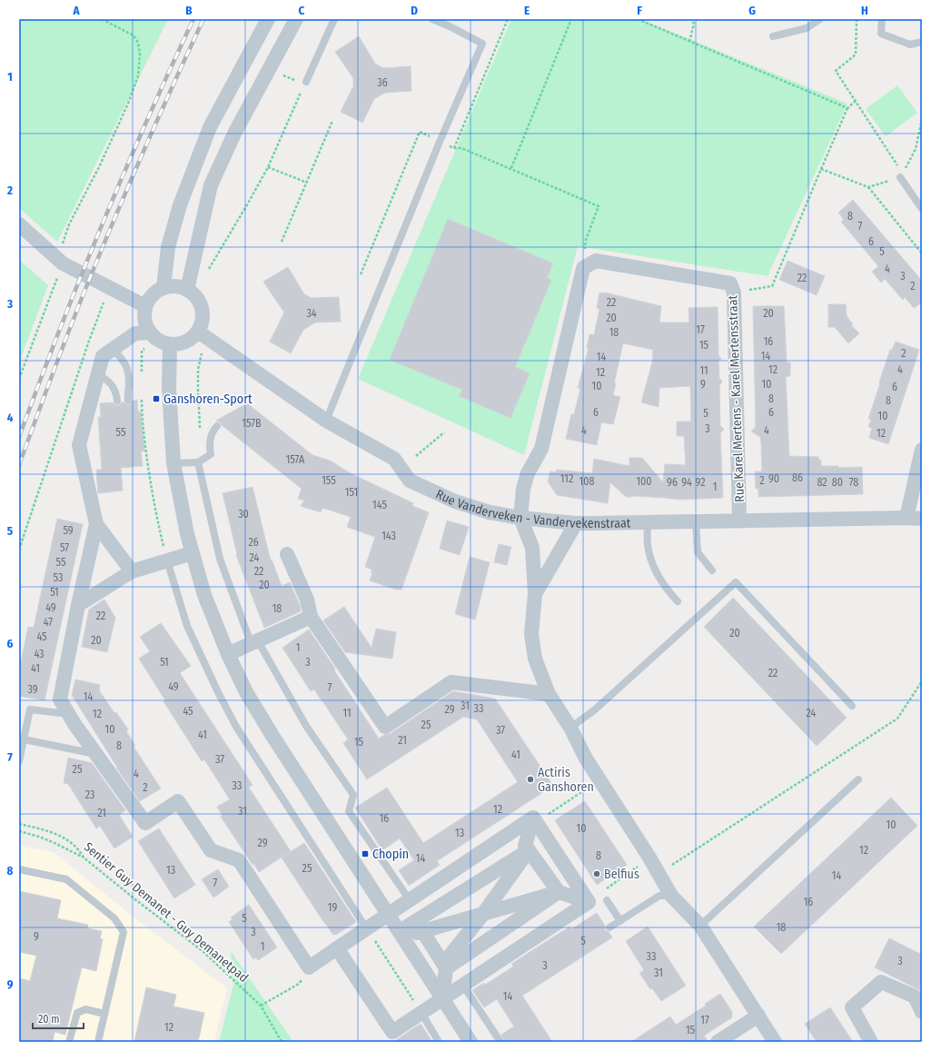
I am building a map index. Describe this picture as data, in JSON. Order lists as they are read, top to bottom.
{
  "streets": {
    "street": ["Rue Karel Mertens - Karel Mertensstraat", "Rue Vanderveken - Vandervekenstraat"],
    "path": ["Sentier Guy Demanet - Guy Demanetpad"]
  },
  "crossings": [
    ["Rue Karel Mertens - Karel Mertensstraat", "Rue Vanderveken - Vandervekenstraat"]
  ],
  "places": {
    "transit": ["Ganshoren-Sport", "Chopin"],
    "other": ["Actiris Ganshoren", "Belfius"]
  },
  "house_numbers": [
    "36",
    "8",
    "7",
    "6",
    "5",
    "4",
    "3",
    "22",
    "2",
    "22",
    "34",
    "20",
    "20",
    "17",
    "18",
    "16",
    "15",
    "2",
    "14",
    "14",
    "12",
    "4",
    "11",
    "12",
    "9",
    "10",
    "10",
    "6",
    "8",
    "8",
    "6",
    "6",
    "5",
    "10",
    "157B",
    "3",
    "4",
    "4",
    "55",
    "12",
    "157A",
    "86",
    "112",
    "90",
    "155",
    "2",
    "108",
    "100",
    "96",
    "94",
    "92",
    "82",
    "80",
    "78",
    "1",
    "151",
    "145",
    "30",
    "59",
    "143",
    "26",
    "57",
    "24",
    "55",
    "22",
    "53",
    "20",
    "51",
    "49",
    "18",
    "22",
    "47",
    "20",
    "45",
    "20",
    "1",
    "43",
    "51",
    "3",
    "41",
    "22",
    "49",
    "7",
    "39",
    "14",
    "31",
    "33",
    "29",
    "45",
    "11",
    "24",
    "12",
    "25",
    "10",
    "37",
    "41",
    "21",
    "15",
    "8",
    "41",
    "37",
    "25",
    "4",
    "33",
    "2",
    "23",
    "12",
    "31",
    "21",
    "16",
    "10",
    "10",
    "13",
    "29",
    "12",
    "8",
    "14",
    "25",
    "13",
    "14",
    "7",
    "16",
    "19",
    "5",
    "18",
    "3",
    "9",
    "5",
    "1",
    "33",
    "3",
    "3",
    "31",
    "14",
    "17",
    "12",
    "15"
  ],
  "scale_bar": "20 m",
  "grid": {
    "columns": [
      "A",
      "B",
      "C",
      "D",
      "E",
      "F",
      "G",
      "H"
    ],
    "rows": [
      "1",
      "2",
      "3",
      "4",
      "5",
      "6",
      "7",
      "8",
      "9"
    ]
  }
}
